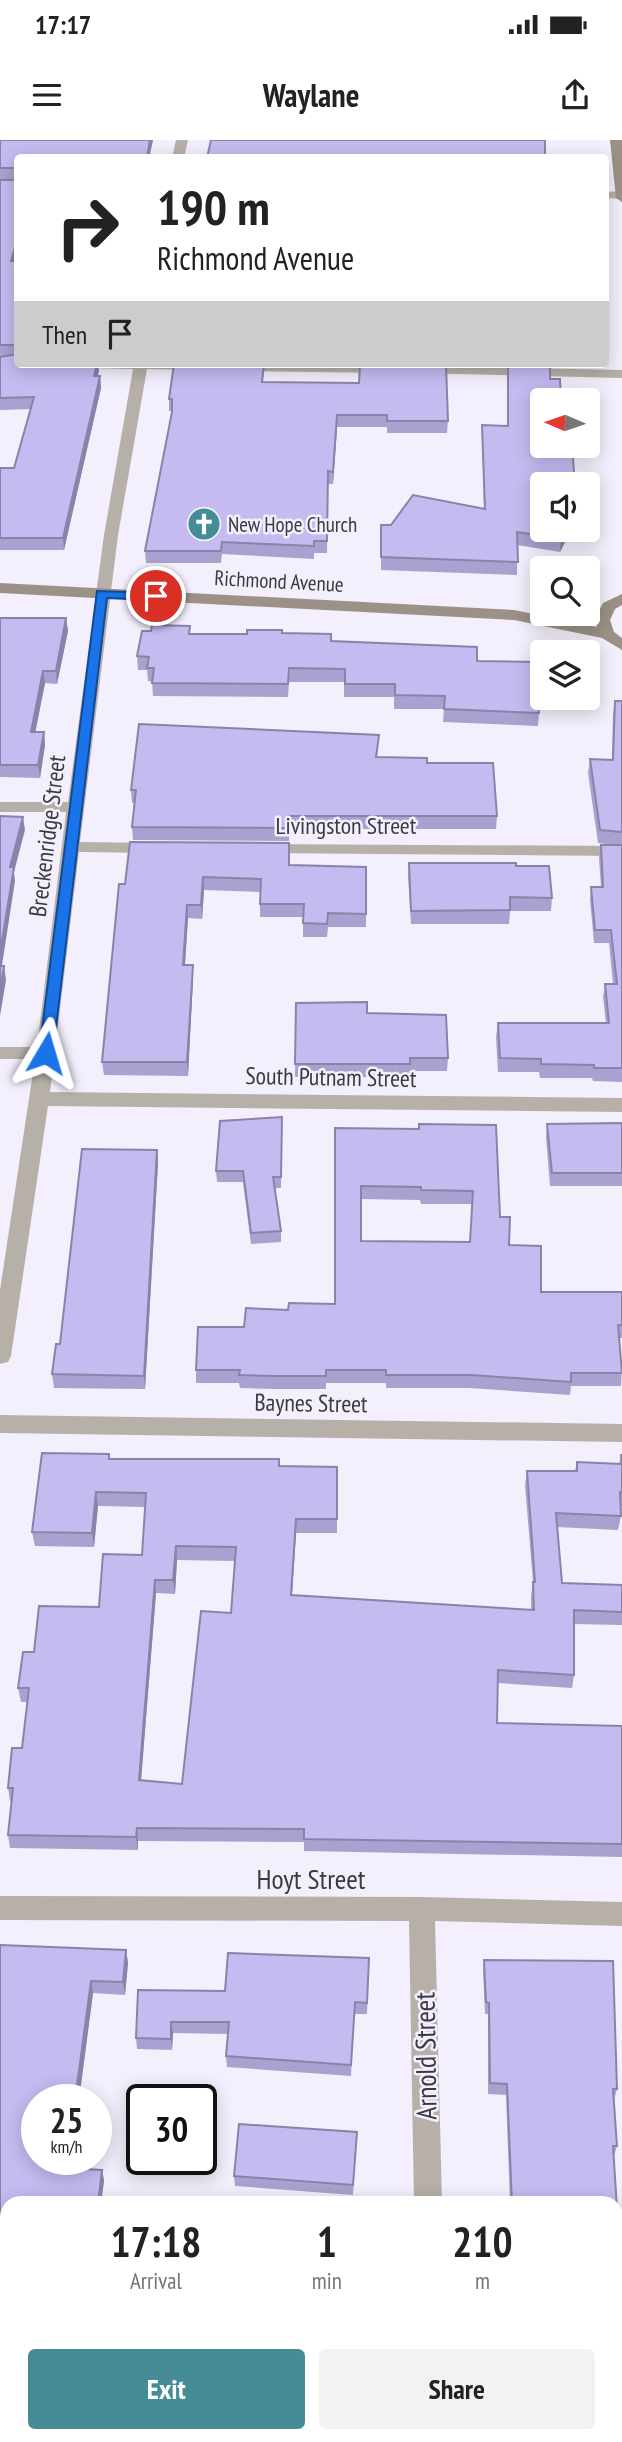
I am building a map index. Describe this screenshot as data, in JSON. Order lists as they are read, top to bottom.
{
  "streets": {
    "street": [
      "Richmond Avenue",
      "Livingston Street",
      "Breckenridge Street",
      "South Putnam Street",
      "Baynes Street",
      "Hoyt Street",
      "Arnold Street"
    ]
  },
  "crossings": [
    ["Richmond Avenue", "Breckenridge Street"],
    ["Breckenridge Street", "South Putnam Street"],
    ["Hoyt Street", "Arnold Street"]
  ],
  "places": {
    "church": ["New Hope Church"]
  },
  "north": "left",
  "page": {
    "status": "17:17",
    "header": "Waylane",
    "turn": ["190 m", "Richmond Avenue"],
    "then": "Then",
    "speed": "25 km/h",
    "limit": "30",
    "eta": [
      "17:18",
      "Arrival",
      "1",
      "min",
      "210",
      "m"
    ],
    "buttons": ["Exit", "Share"]
  }
}
